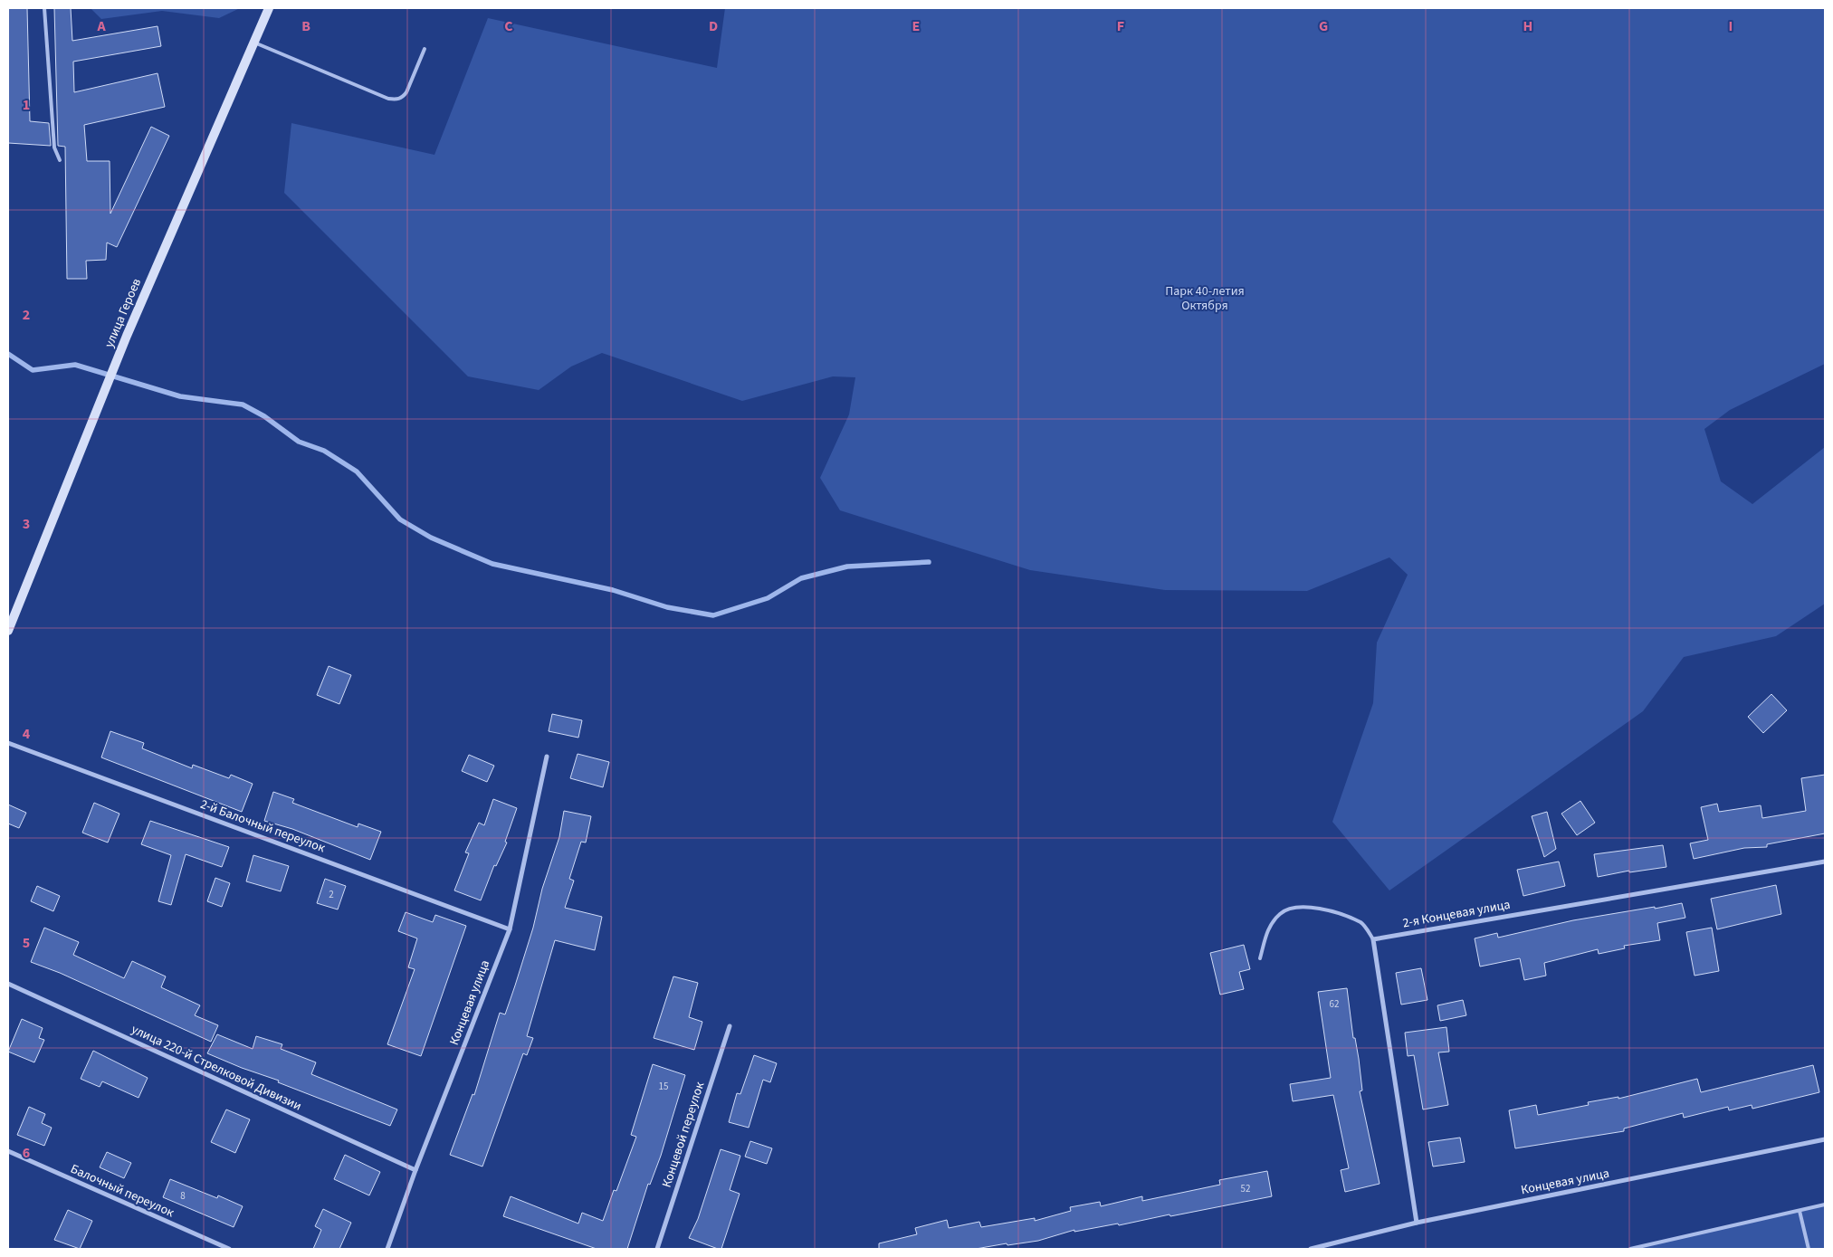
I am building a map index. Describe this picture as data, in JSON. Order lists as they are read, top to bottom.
{
  "streets": {
    "street": [
      "улица Героев",
      "2-й Балочный переулок",
      "2-я Концевая улица",
      "Концевая улица",
      "улица 220-й Стрелковой Дивизии",
      "Концевой переулок",
      "Балочный переулок"
    ]
  },
  "crossings": [
    ["2-й Балочный переулок", "Концевая улица"],
    ["Концевая улица", "улица 220-й Стрелковой Дивизии"]
  ],
  "parks": ["Парк 40-летия Октября"],
  "house_numbers": [
    "2",
    "62",
    "15",
    "52",
    "8"
  ],
  "grid": {
    "columns": [
      "A",
      "B",
      "C",
      "D",
      "E",
      "F",
      "G",
      "H",
      "I"
    ],
    "rows": [
      "1",
      "2",
      "3",
      "4",
      "5",
      "6"
    ]
  }
}
